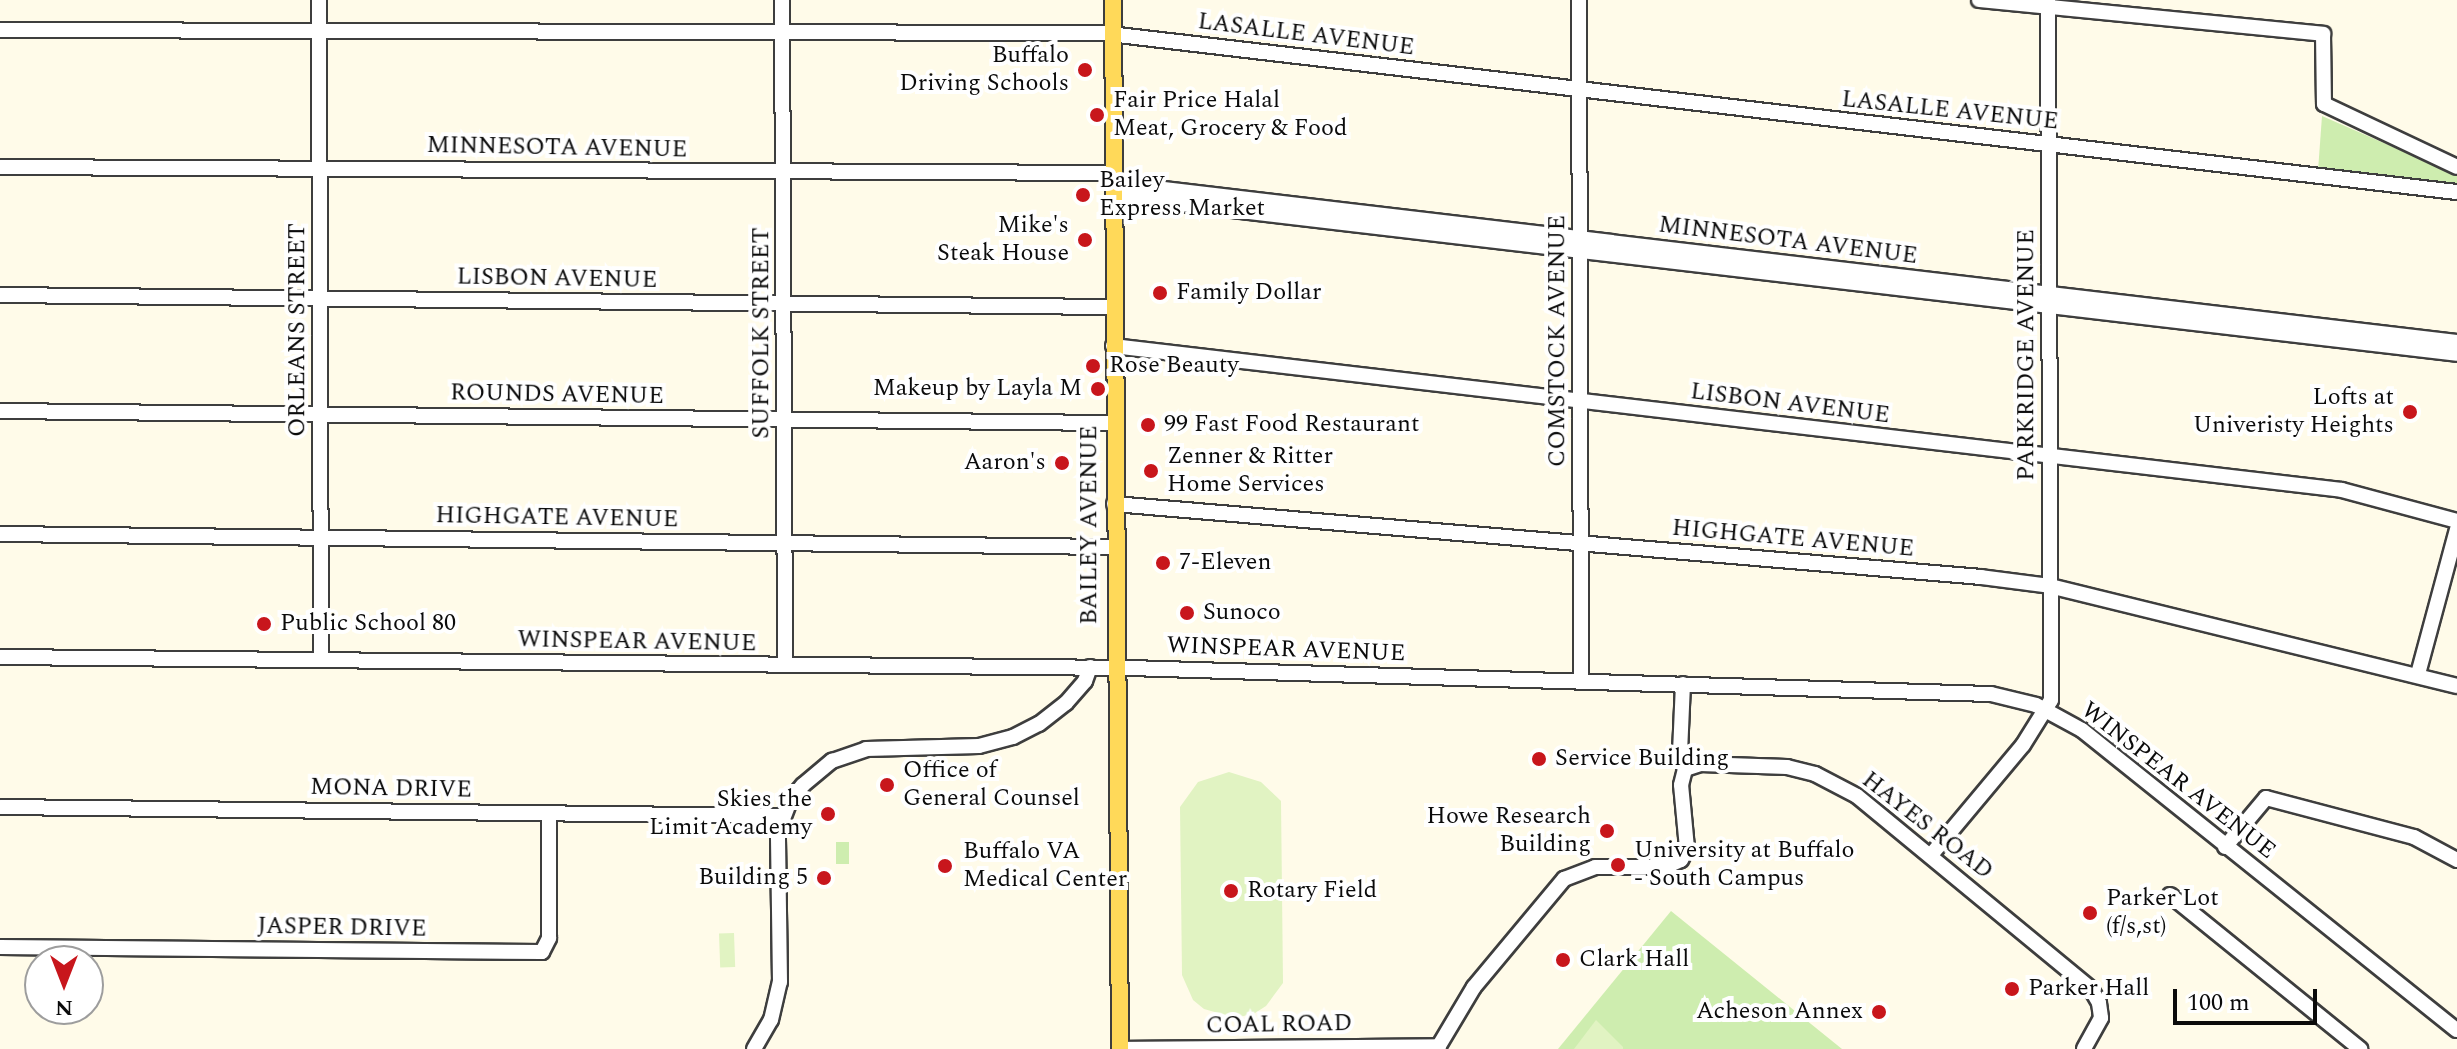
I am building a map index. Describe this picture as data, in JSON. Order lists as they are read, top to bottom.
{
  "streets": {
    "main road": ["BAILEY AVENUE"],
    "street": [
      "LASALLE AVENUE",
      "MINNESOTA AVENUE",
      "LISBON AVENUE",
      "ORLEANS STREET",
      "SUFFOLK STREET",
      "COMSTOCK AVENUE",
      "PARKRIDGE AVENUE",
      "ROUNDS AVENUE",
      "HIGHGATE AVENUE",
      "WINSPEAR AVENUE",
      "MONA DRIVE",
      "HAYES ROAD",
      "JASPER DRIVE",
      "COAL ROAD"
    ]
  },
  "crossings": [
    ["LASALLE AVENUE", "ORLEANS STREET"],
    ["LASALLE AVENUE", "SUFFOLK STREET"],
    ["LASALLE AVENUE", "COMSTOCK AVENUE"],
    ["LASALLE AVENUE", "PARKRIDGE AVENUE"],
    ["LASALLE AVENUE", "BAILEY AVENUE"],
    ["MINNESOTA AVENUE", "ORLEANS STREET"],
    ["MINNESOTA AVENUE", "SUFFOLK STREET"],
    ["MINNESOTA AVENUE", "COMSTOCK AVENUE"],
    ["MINNESOTA AVENUE", "PARKRIDGE AVENUE"],
    ["MINNESOTA AVENUE", "BAILEY AVENUE"],
    ["LISBON AVENUE", "ORLEANS STREET"],
    ["LISBON AVENUE", "SUFFOLK STREET"],
    ["LISBON AVENUE", "COMSTOCK AVENUE"],
    ["LISBON AVENUE", "PARKRIDGE AVENUE"],
    ["LISBON AVENUE", "BAILEY AVENUE"],
    ["ORLEANS STREET", "ROUNDS AVENUE"],
    ["ORLEANS STREET", "HIGHGATE AVENUE"],
    ["ORLEANS STREET", "WINSPEAR AVENUE"],
    ["SUFFOLK STREET", "ROUNDS AVENUE"],
    ["SUFFOLK STREET", "HIGHGATE AVENUE"],
    ["SUFFOLK STREET", "WINSPEAR AVENUE"],
    ["COMSTOCK AVENUE", "HIGHGATE AVENUE"],
    ["COMSTOCK AVENUE", "WINSPEAR AVENUE"],
    ["PARKRIDGE AVENUE", "HIGHGATE AVENUE"],
    ["PARKRIDGE AVENUE", "WINSPEAR AVENUE"],
    ["ROUNDS AVENUE", "BAILEY AVENUE"],
    ["HIGHGATE AVENUE", "BAILEY AVENUE"],
    ["BAILEY AVENUE", "WINSPEAR AVENUE"],
    ["BAILEY AVENUE", "COAL ROAD"],
    ["MONA DRIVE", "JASPER DRIVE"]
  ],
  "places": [
    "Buffalo Driving Schools",
    "Fair Price Halal Meat, Grocery & Food",
    "Bailey Express Market",
    "Mike's Steak House",
    "Family Dollar",
    "Rose Beauty",
    "Makeup by Layla M",
    "Lofts at Univeristy Heights",
    "99 Fast Food Restaurant",
    "Aaron's",
    "Zenner & Ritter Home Services",
    "7-Eleven",
    "Sunoco",
    "Public School 80",
    "Service Building",
    "Office of General Counsel",
    "Skies the Limit Academy",
    "Howe Research Building",
    "University at Buffalo - South Campus",
    "Buffalo VA Medical Center",
    "Building 5",
    "Rotary Field",
    "Parker Lot (f/s,st)",
    "Clark Hall",
    "Parker Hall",
    "Acheson Annex"
  ],
  "scale_bar": "100 m",
  "north": "bottom"
}
